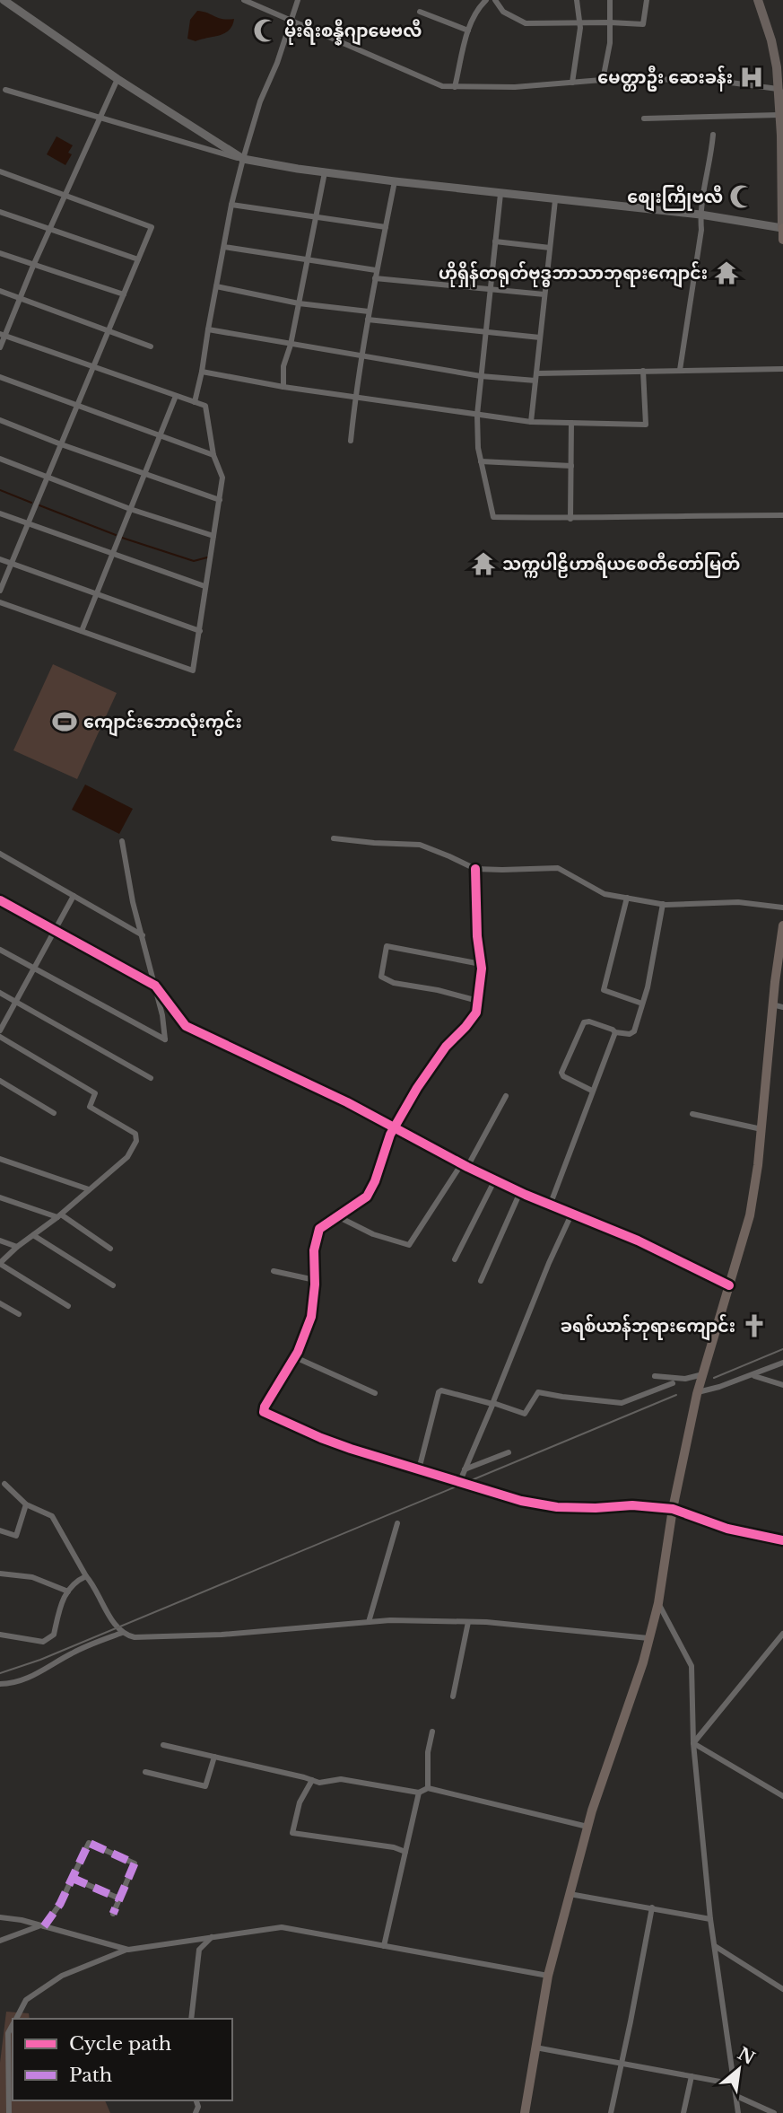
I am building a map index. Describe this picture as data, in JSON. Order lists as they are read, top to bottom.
{
  "places": {
    "mosque": ["မိုးရီးစန္နီဂျာမေဗလီ", "စျေးကြိုဗလီ"],
    "hospital": ["မေတ္တာဦး ဆေးခန်း"],
    "temple": ["ဟိုရှိန်တရုတ်ဗုဒ္ဓဘာသာဘုရားကျောင်း", "သက္ကပါဠိဟာရိယစေတီတော်မြတ်"],
    "sports": ["ကျောင်းဘောလုံးကွင်း"],
    "church": ["ခရစ်ယာန်ဘုရားကျောင်း"]
  },
  "legend": ["Cycle path", "Path"],
  "north": "top right"
}
